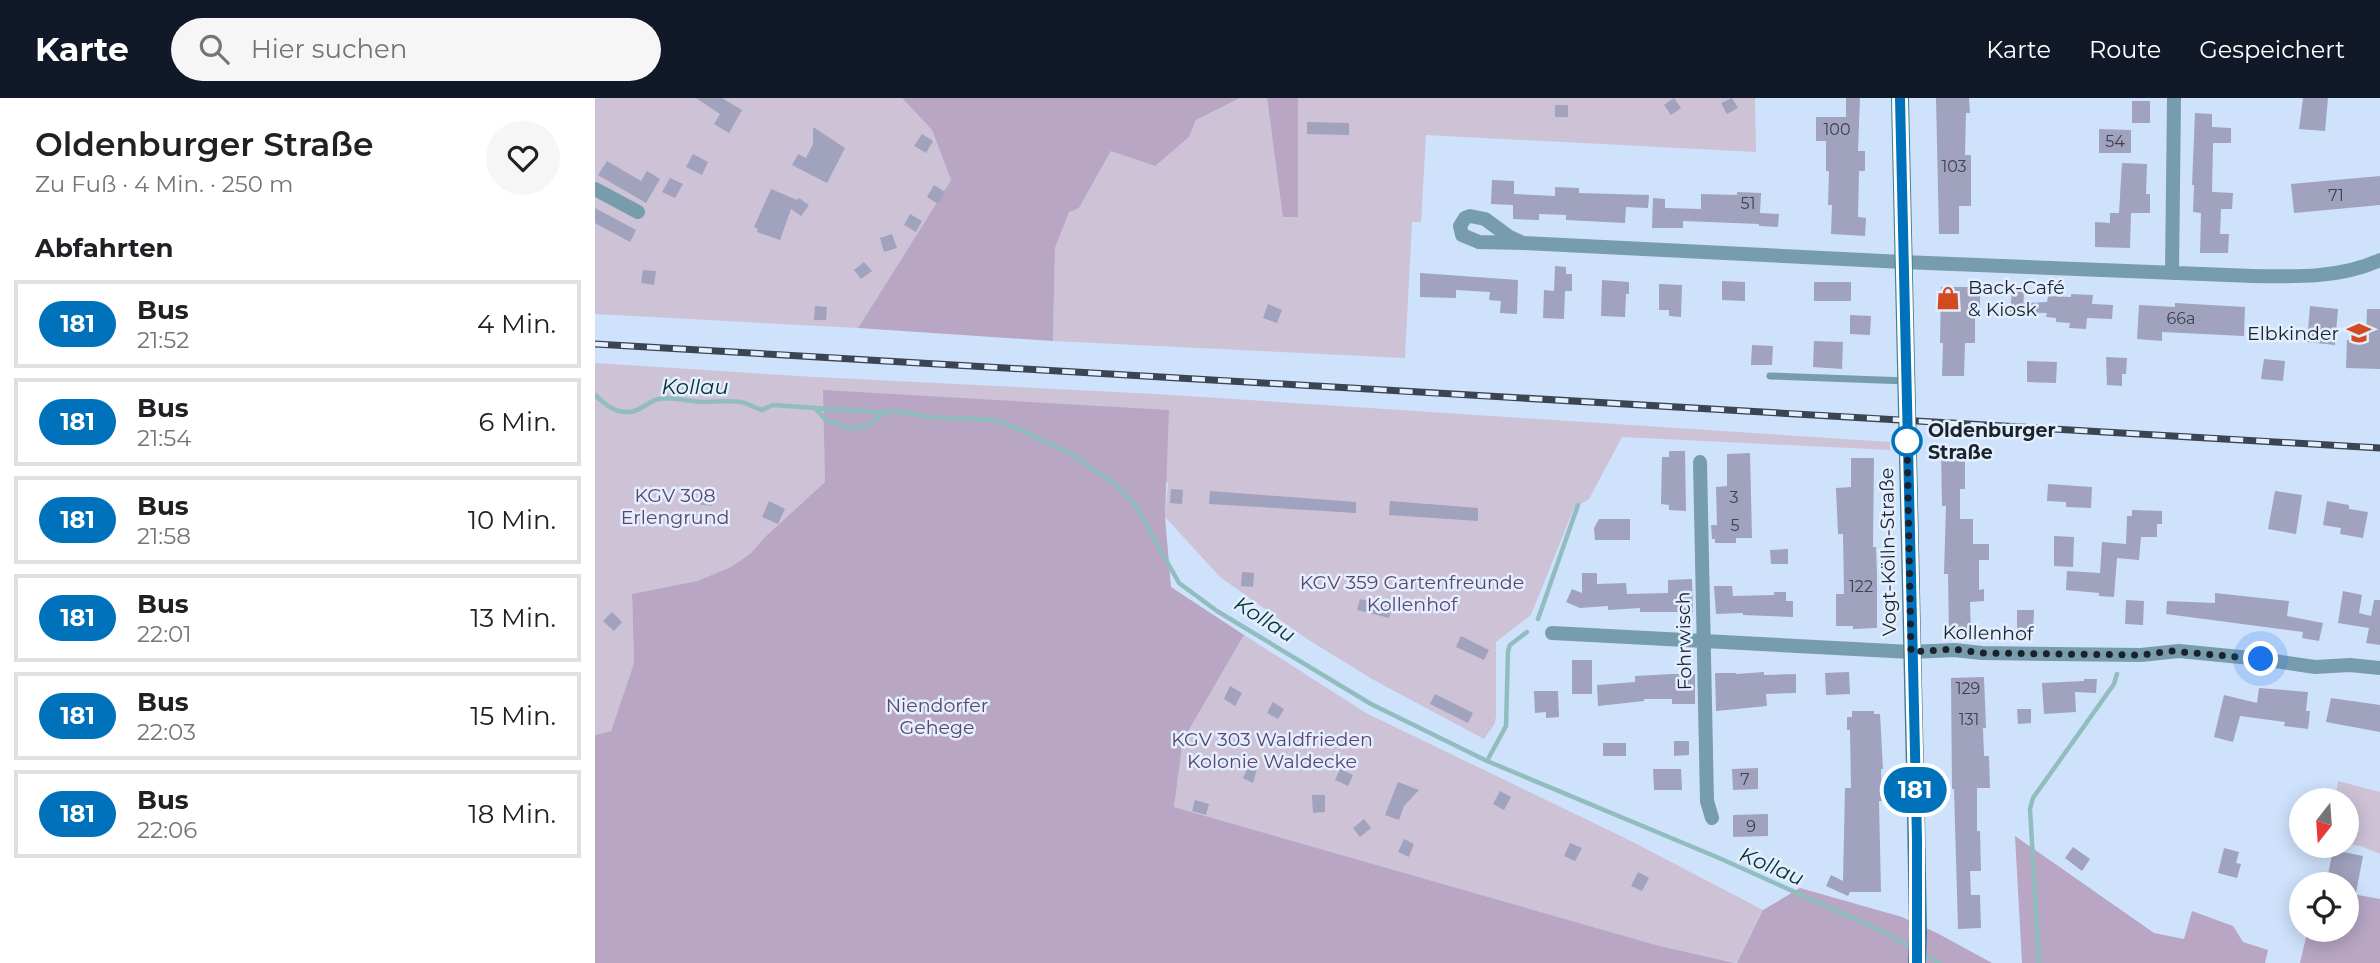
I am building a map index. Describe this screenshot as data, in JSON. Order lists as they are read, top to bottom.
{
  "streets": {
    "street": ["Vogt-Kölln-Straße", "Kollenhof", "Fohrwisch"]
  },
  "crossings": [
    ["Vogt-Kölln-Straße", "Kollenhof"],
    ["Kollenhof", "Fohrwisch"]
  ],
  "water": ["Kollau"],
  "parks": [
    "KGV 308 Erlengrund",
    "KGV 359 Gartenfreunde Kollenhof",
    "Niendorfer Gehege",
    "KGV 303 Waldfrieden Kolonie Waldecke"
  ],
  "places": {
    "shop": ["Back-Café & Kiosk"],
    "school or university": ["Elbkinder"],
    "other": ["Oldenburger Straße"]
  },
  "lines": ["bus line 181"],
  "house_numbers": [
    "100",
    "54",
    "103",
    "71",
    "51",
    "66a",
    "3",
    "5",
    "122",
    "129",
    "131",
    "7",
    "9"
  ],
  "north": "bottom",
  "page": {
    "header": "Karte",
    "search": "Hier suchen",
    "nav": ["Karte", "Route", "Gespeichert"],
    "heading": [
      ["Oldenburger Straße", "Zu Fuß · 4 Min. · 250 m"],
      "Abfahrten"
    ],
    "on_map": "181",
    "list": [
      {
        "mark": "181",
        "name": "Bus",
        "note": "21:52",
        "value": "4 Min."
      },
      {
        "mark": "181",
        "name": "Bus",
        "note": "21:54",
        "value": "6 Min."
      },
      {
        "mark": "181",
        "name": "Bus",
        "note": "21:58",
        "value": "10 Min."
      },
      {
        "mark": "181",
        "name": "Bus",
        "note": "22:01",
        "value": "13 Min."
      },
      {
        "mark": "181",
        "name": "Bus",
        "note": "22:03",
        "value": "15 Min."
      },
      {
        "mark": "181",
        "name": "Bus",
        "note": "22:06",
        "value": "18 Min."
      }
    ]
  }
}
